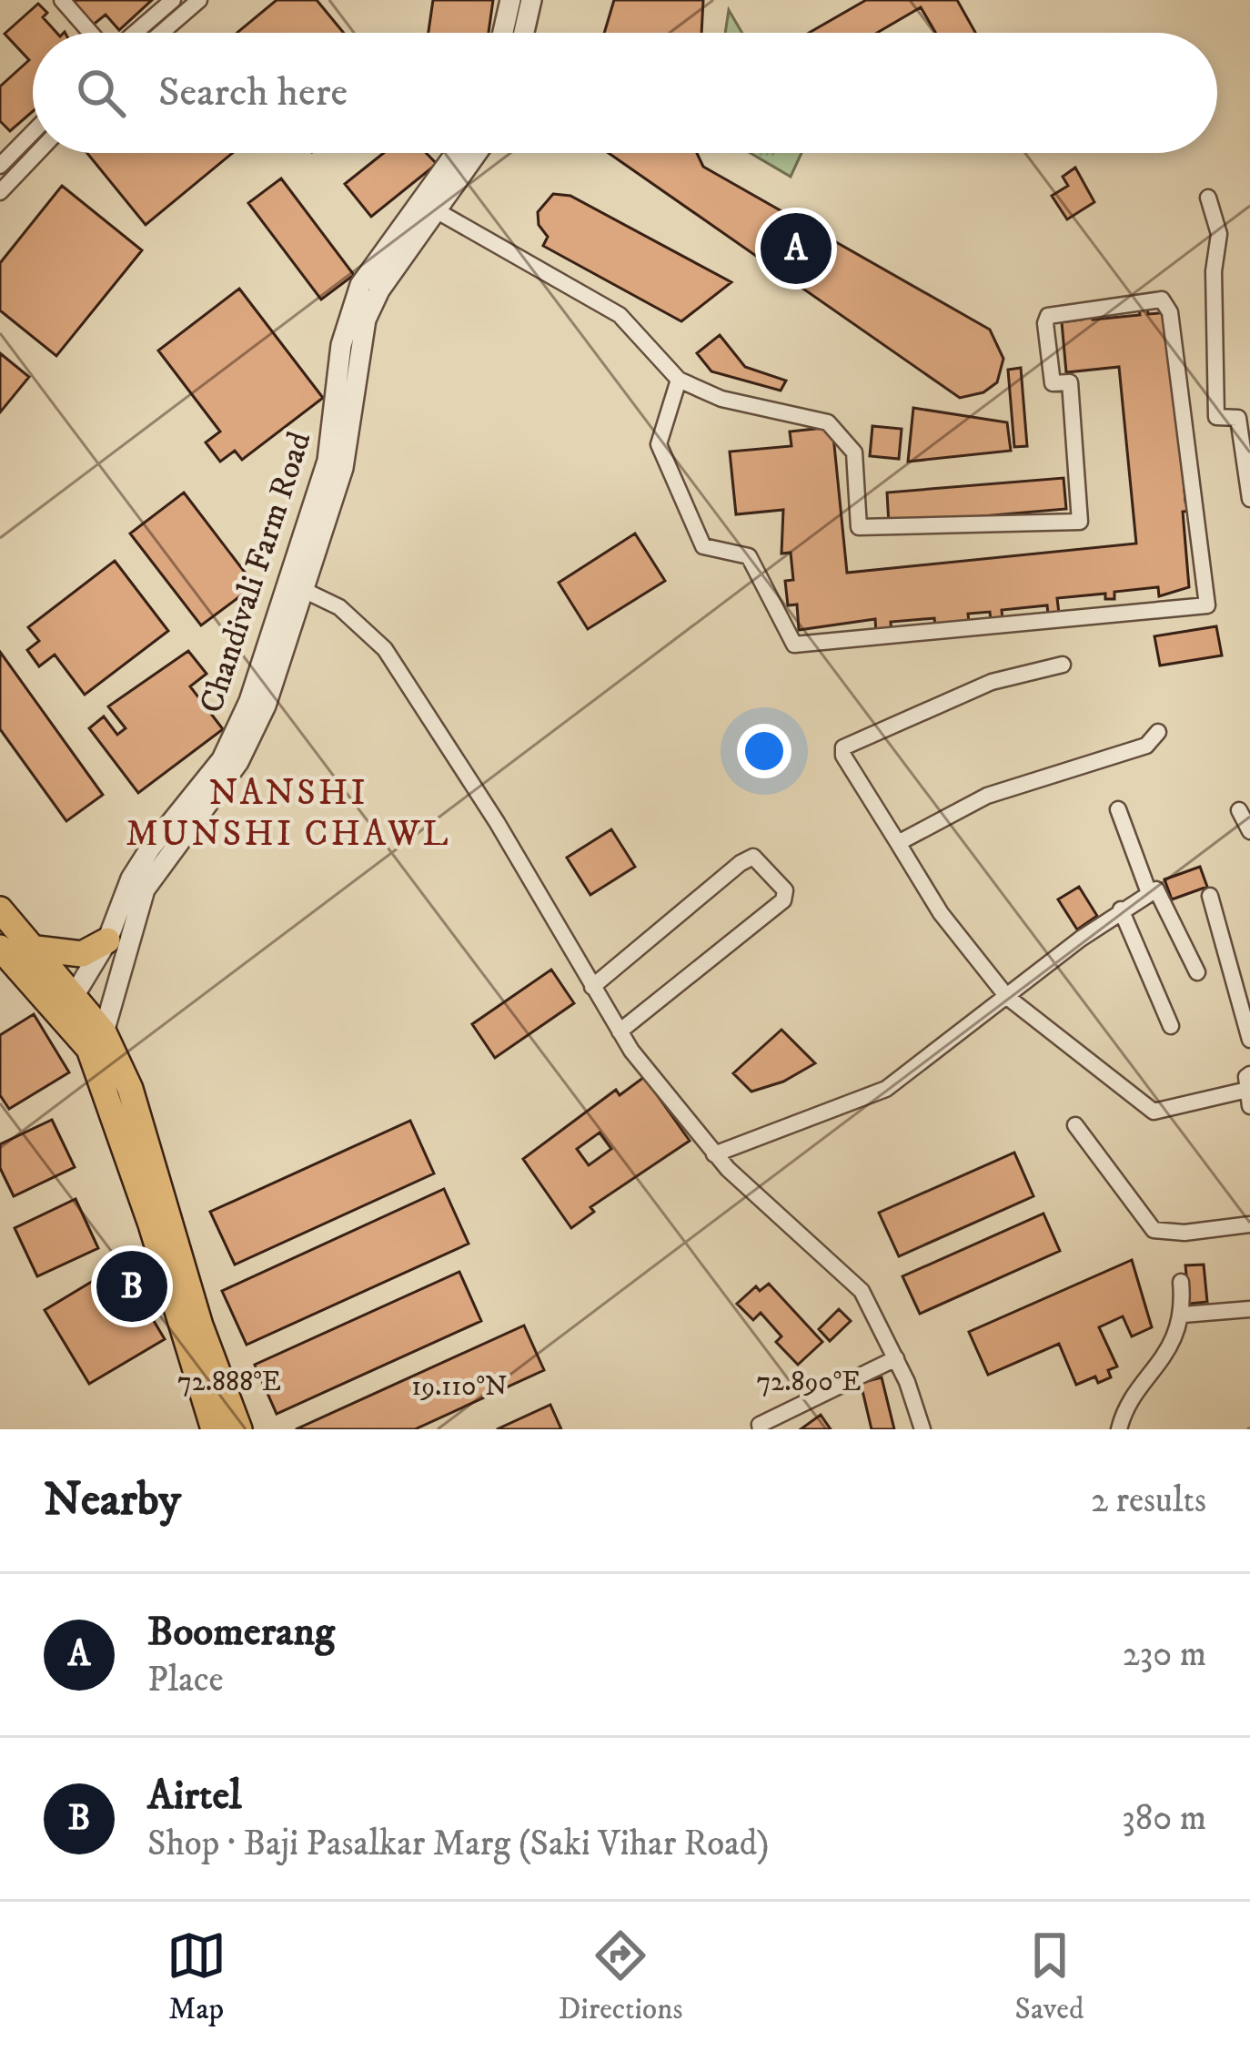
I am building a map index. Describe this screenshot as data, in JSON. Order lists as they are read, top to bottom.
{
  "districts": ["NANSHI MUNSHI CHAWL"],
  "page": {
    "search": "Search here",
    "pins": ["A", "B"],
    "heading": ["Nearby", "2 results"],
    "list": [
      {
        "mark": "A",
        "name": "Boomerang",
        "note": "Place",
        "value": "230 m"
      },
      {
        "mark": "B",
        "name": "Airtel",
        "note": "Shop · Baji Pasalkar Marg (Saki Vihar Road)",
        "value": "380 m"
      }
    ],
    "nav": ["Map", "Directions", "Saved"]
  },
  "coordinates": ["72.888°E", "72.890°E", "19.110°N"]
}
